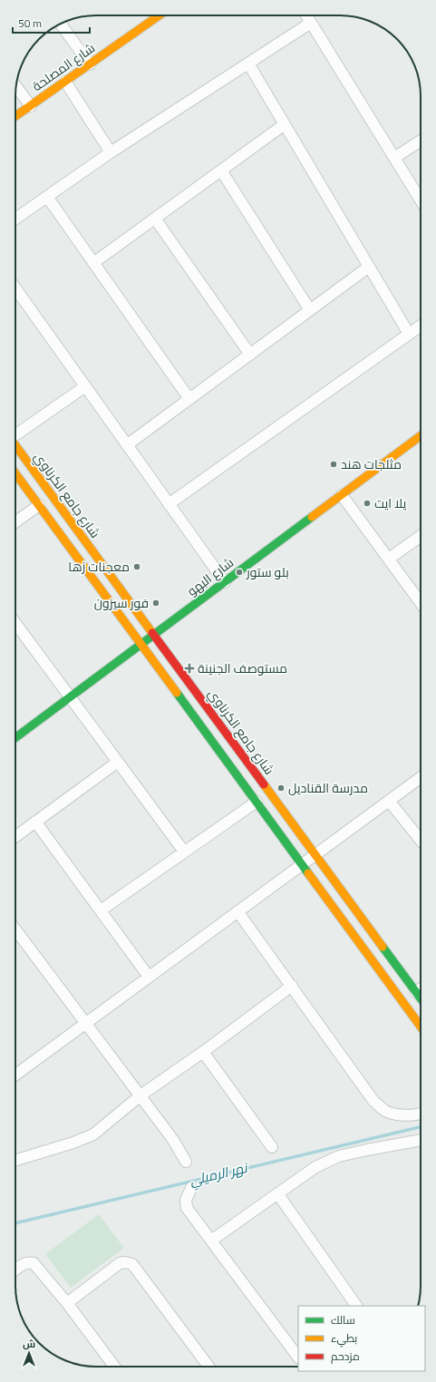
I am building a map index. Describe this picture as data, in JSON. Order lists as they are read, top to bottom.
{
  "streets": {
    "main road": ["شارع المصلحة", "شارع جامع الكرناوي", "شارع البهو"]
  },
  "crossings": [
    ["شارع جامع الكرناوي", "شارع البهو"]
  ],
  "water": ["نهر الرميلي"],
  "places": {
    "other": [
      "مثلجات هند",
      "يلا ايت",
      "معجنات زها",
      "بلو ستور",
      "فور سيزون",
      "مدرسة القناديل"
    ],
    "health": ["مستوصف الجنينة"]
  },
  "legend": ["سالك", "بطيء", "مزدحم"],
  "scale_bar": "50 m",
  "north": "top"
}
